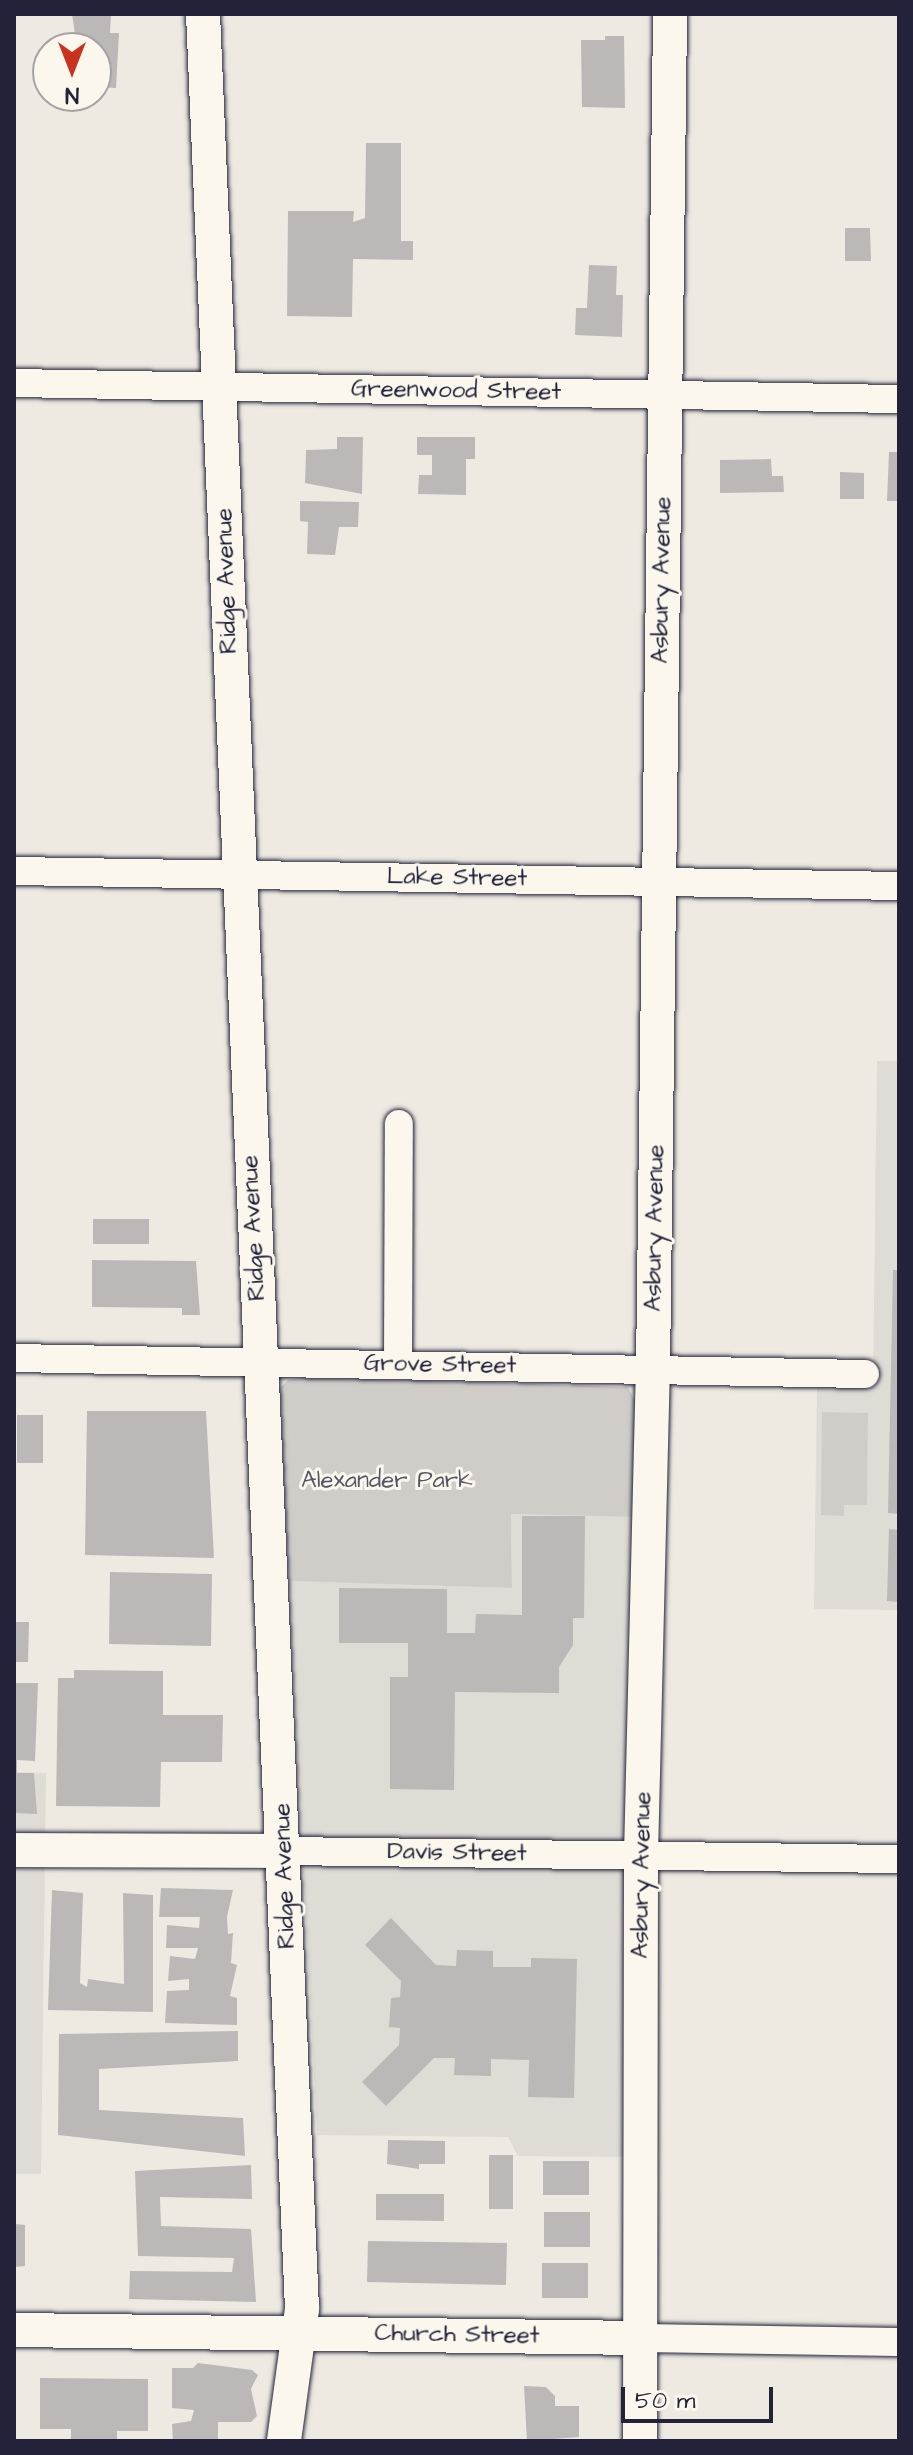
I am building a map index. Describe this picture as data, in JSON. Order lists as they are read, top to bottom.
{
  "streets": {
    "main road": [
      "Asbury Avenue",
      "Ridge Avenue",
      "Davis Street",
      "Church Street"
    ],
    "street": ["Greenwood Street", "Lake Street", "Grove Street"]
  },
  "crossings": [
    ["Greenwood Street", "Asbury Avenue"],
    ["Greenwood Street", "Ridge Avenue"],
    ["Asbury Avenue", "Lake Street"],
    ["Asbury Avenue", "Grove Street"],
    ["Asbury Avenue", "Davis Street"],
    ["Asbury Avenue", "Church Street"],
    ["Ridge Avenue", "Lake Street"],
    ["Ridge Avenue", "Grove Street"],
    ["Ridge Avenue", "Davis Street"],
    ["Ridge Avenue", "Church Street"]
  ],
  "parks": ["Alexander Park"],
  "scale_bar": "50 m",
  "north": "bottom"
}
